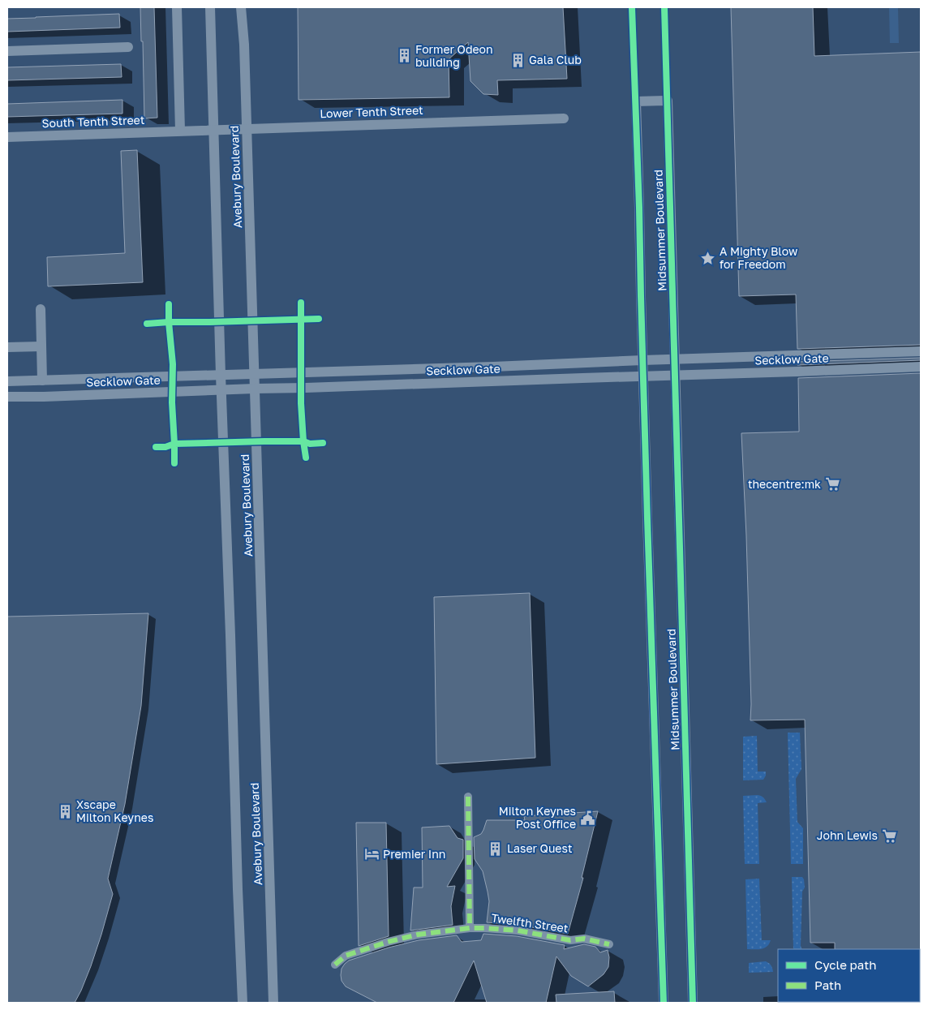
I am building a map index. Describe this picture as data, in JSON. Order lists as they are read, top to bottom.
{
  "streets": {
    "street": [
      "Lower Tenth Street",
      "South Tenth Street",
      "Avebury Boulevard",
      "Midsummer Boulevard",
      "Secklow Gate",
      "Twelfth Street"
    ]
  },
  "crossings": [
    ["Lower Tenth Street", "South Tenth Street"],
    ["Lower Tenth Street", "Avebury Boulevard"],
    ["Avebury Boulevard", "Secklow Gate"],
    ["Midsummer Boulevard", "Secklow Gate"]
  ],
  "places": {
    "building": [
      "Former Odeon building",
      "Gala Club",
      "Xscape Milton Keynes",
      "Laser Quest"
    ],
    "place": ["A Mighty Blow for Freedom"],
    "supermarket": ["thecentre:mk", "John Lewis"],
    "public building": ["Milton Keynes Post Office"],
    "hotel": ["Premier Inn"]
  },
  "legend": ["Cycle path", "Path"]
}
